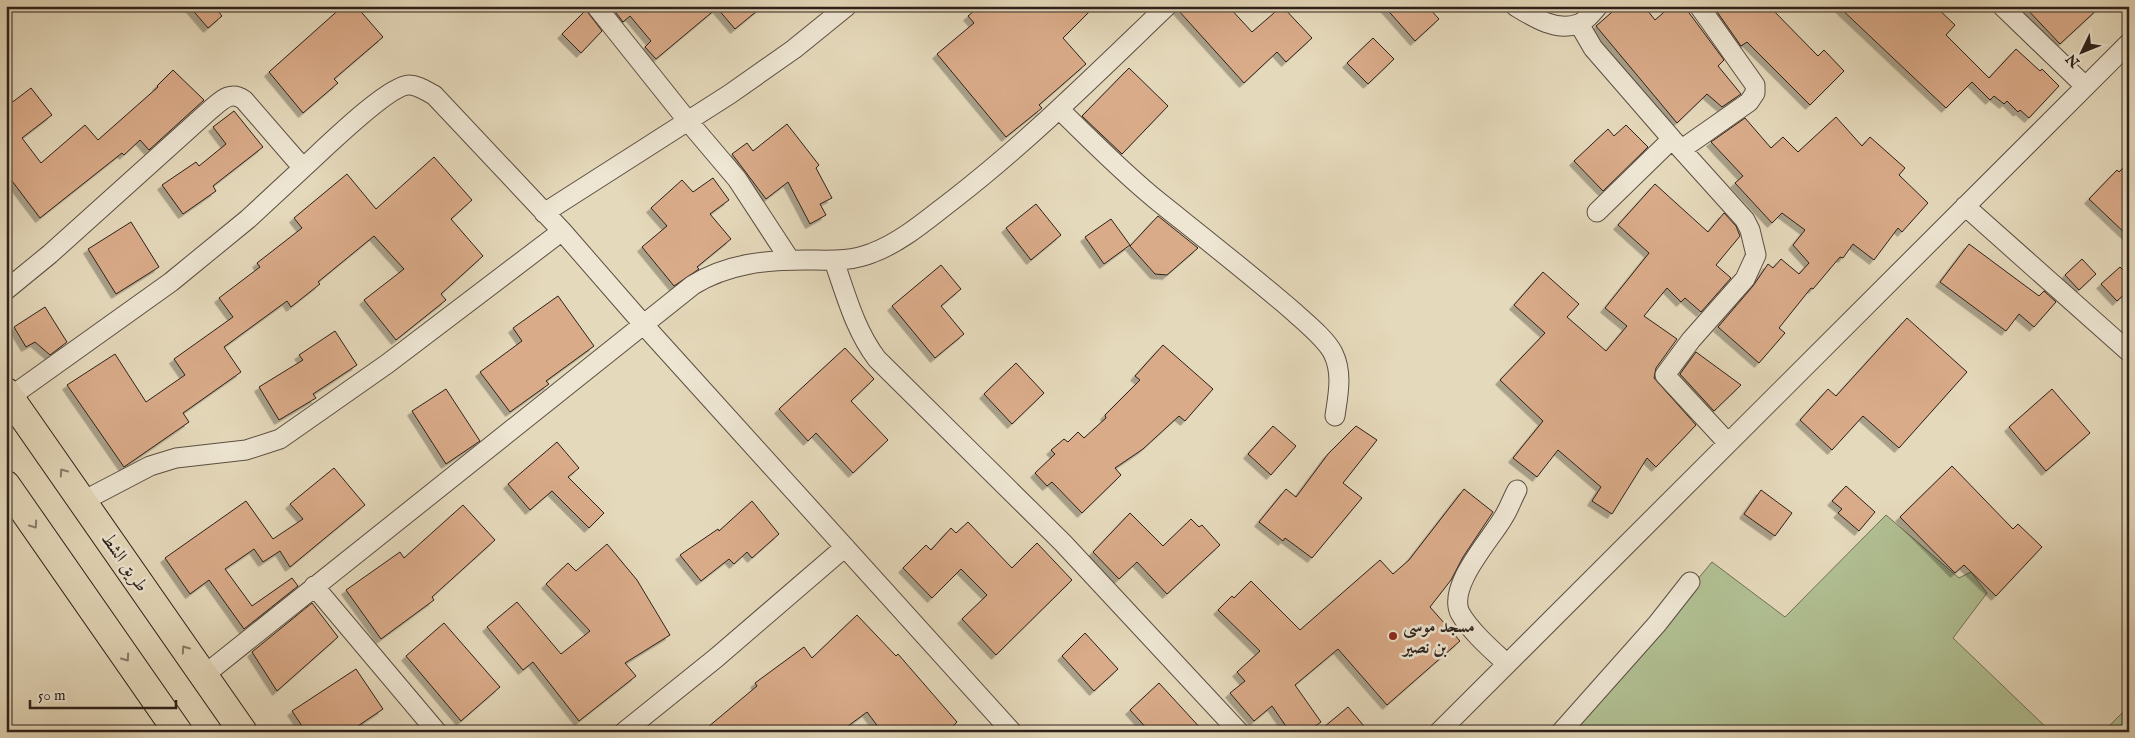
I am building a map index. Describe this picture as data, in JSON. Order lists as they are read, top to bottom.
{
  "streets": {
    "highway": ["طريق الشط"]
  },
  "places": ["مسجد موسى بن نصير"],
  "scale_bar": "50 m",
  "north": "bottom left"
}
